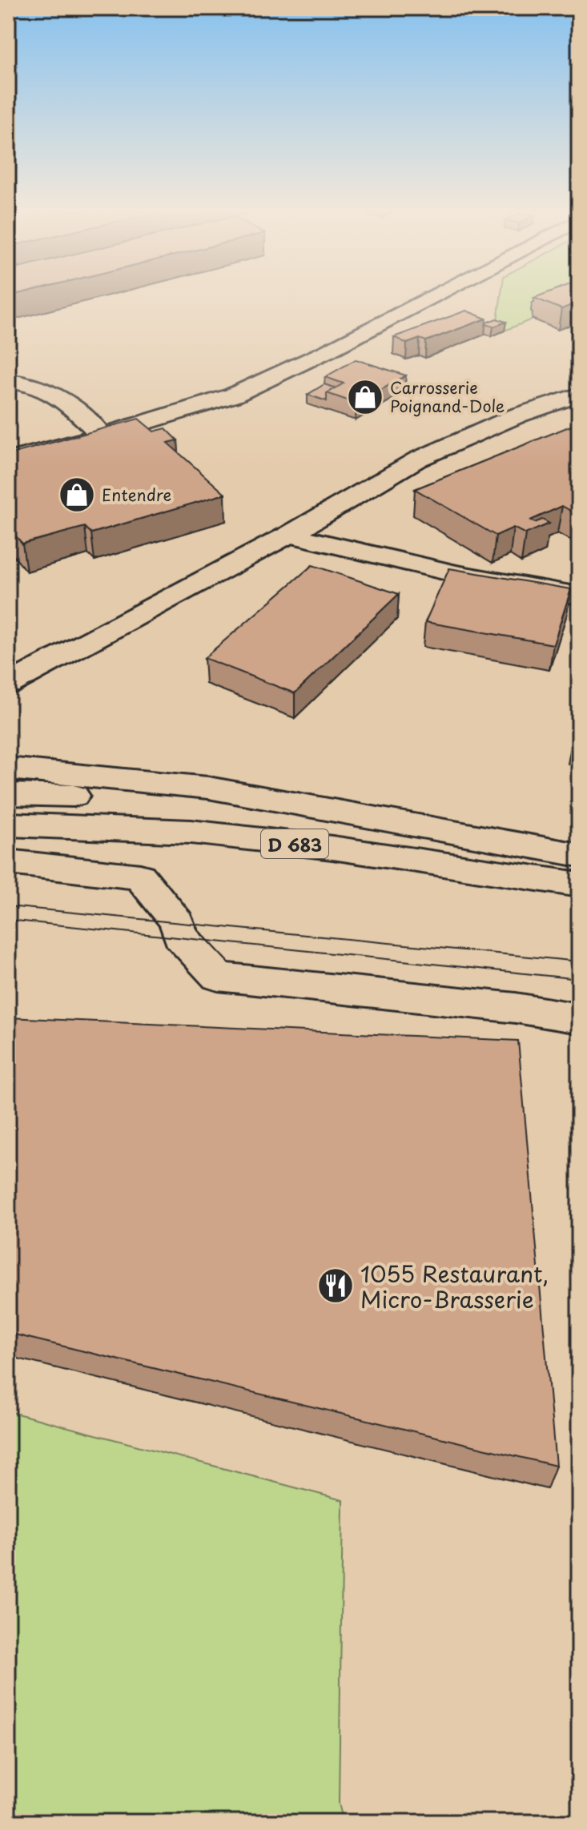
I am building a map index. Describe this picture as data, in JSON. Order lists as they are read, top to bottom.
{
  "streets": {
    "main road": ["D 683"]
  },
  "places": {
    "shop": ["Carrosserie Poignand-Dole", "Entendre"],
    "restaurant": ["1055 Restaurant, Micro-Brasserie"]
  }
}
